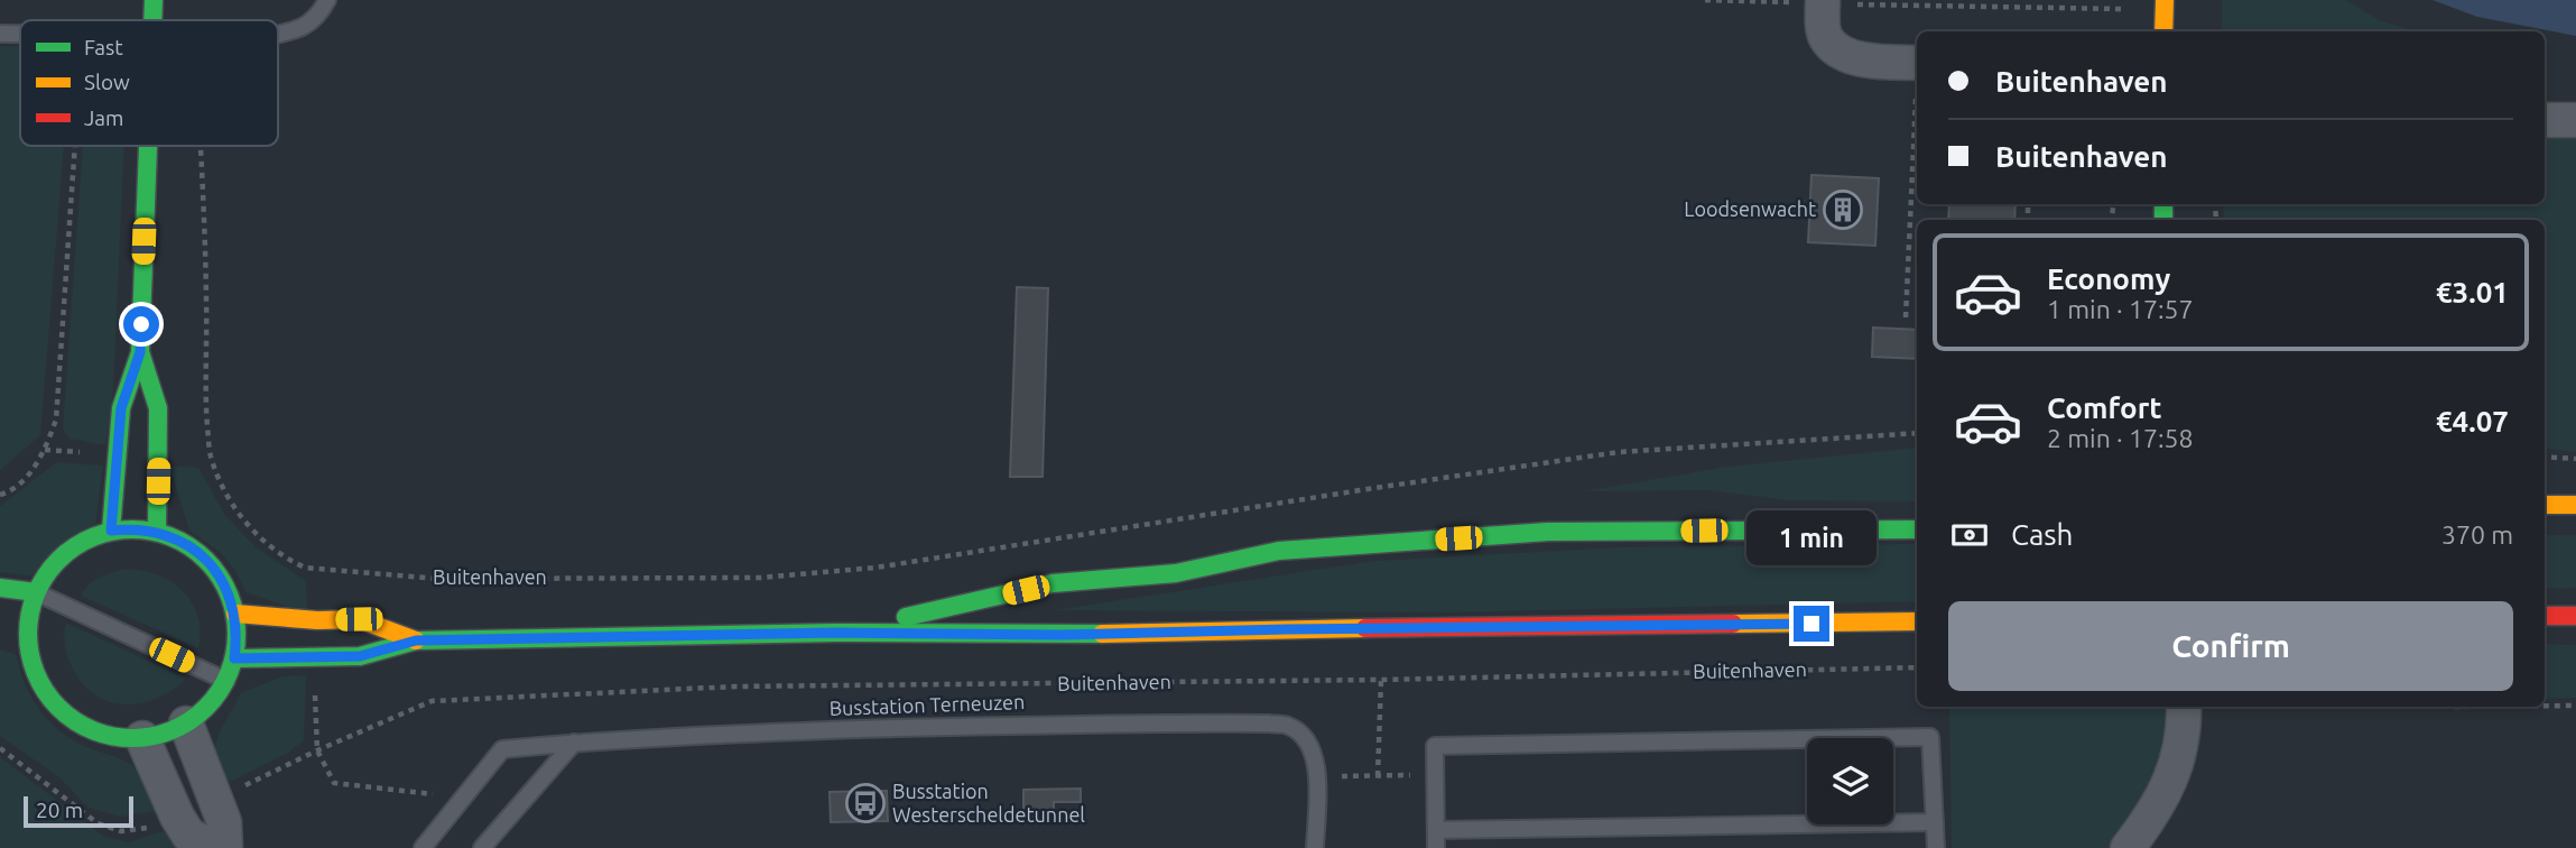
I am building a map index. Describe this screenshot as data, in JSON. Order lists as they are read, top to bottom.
{
  "streets": {
    "lane": ["Busstation Terneuzen"],
    "path": ["Buitenhaven"]
  },
  "crossings": [
    ["Buitenhaven", "Busstation Terneuzen"]
  ],
  "places": {
    "building": ["Loodsenwacht"],
    "bus stop": ["Busstation Westerscheldetunnel"]
  },
  "legend": ["Fast", "Slow", "Jam"],
  "scale_bar": "20 m",
  "page": {
    "banner": ["Buitenhaven", "Buitenhaven"],
    "list": [
      {
        "name": "Economy",
        "note": "1 min · 17:57",
        "value": "€3.01"
      },
      {
        "name": "Comfort",
        "note": "2 min · 17:58",
        "value": "€4.07"
      }
    ],
    "pay": ["Cash", "370 m"],
    "bubble": "1 min",
    "buttons": "Confirm",
    "scale": "20 m"
  }
}
